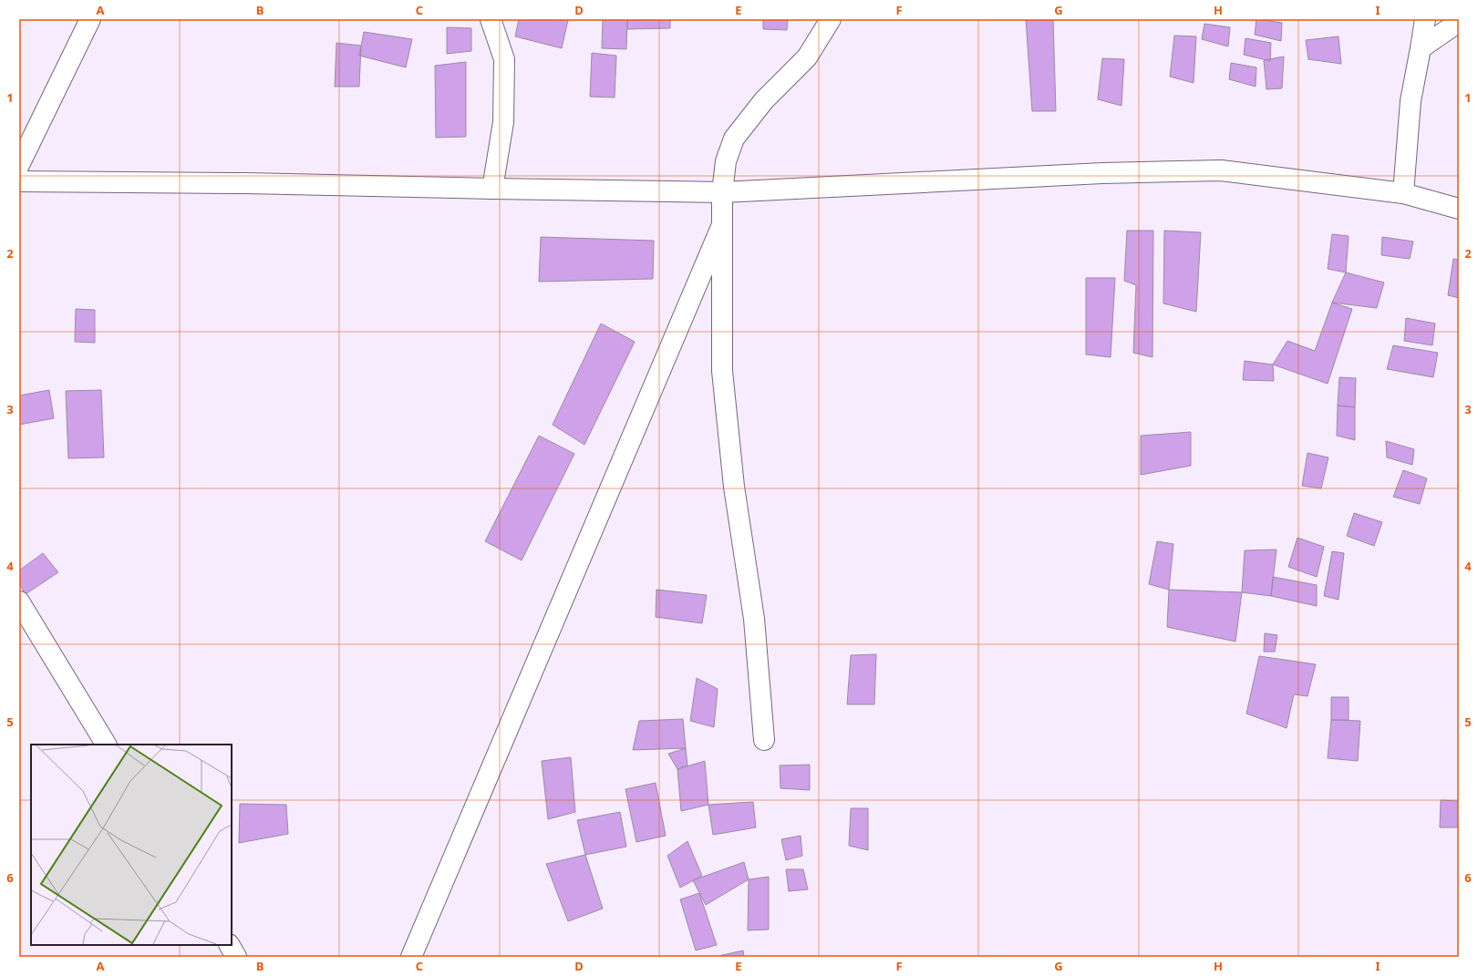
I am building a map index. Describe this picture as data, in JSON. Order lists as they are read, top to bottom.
{
  "grid": {
    "columns": [
      "A",
      "B",
      "C",
      "D",
      "E",
      "F",
      "G",
      "H",
      "I"
    ],
    "rows": [
      "1",
      "2",
      "3",
      "4",
      "5",
      "6"
    ]
  }
}
